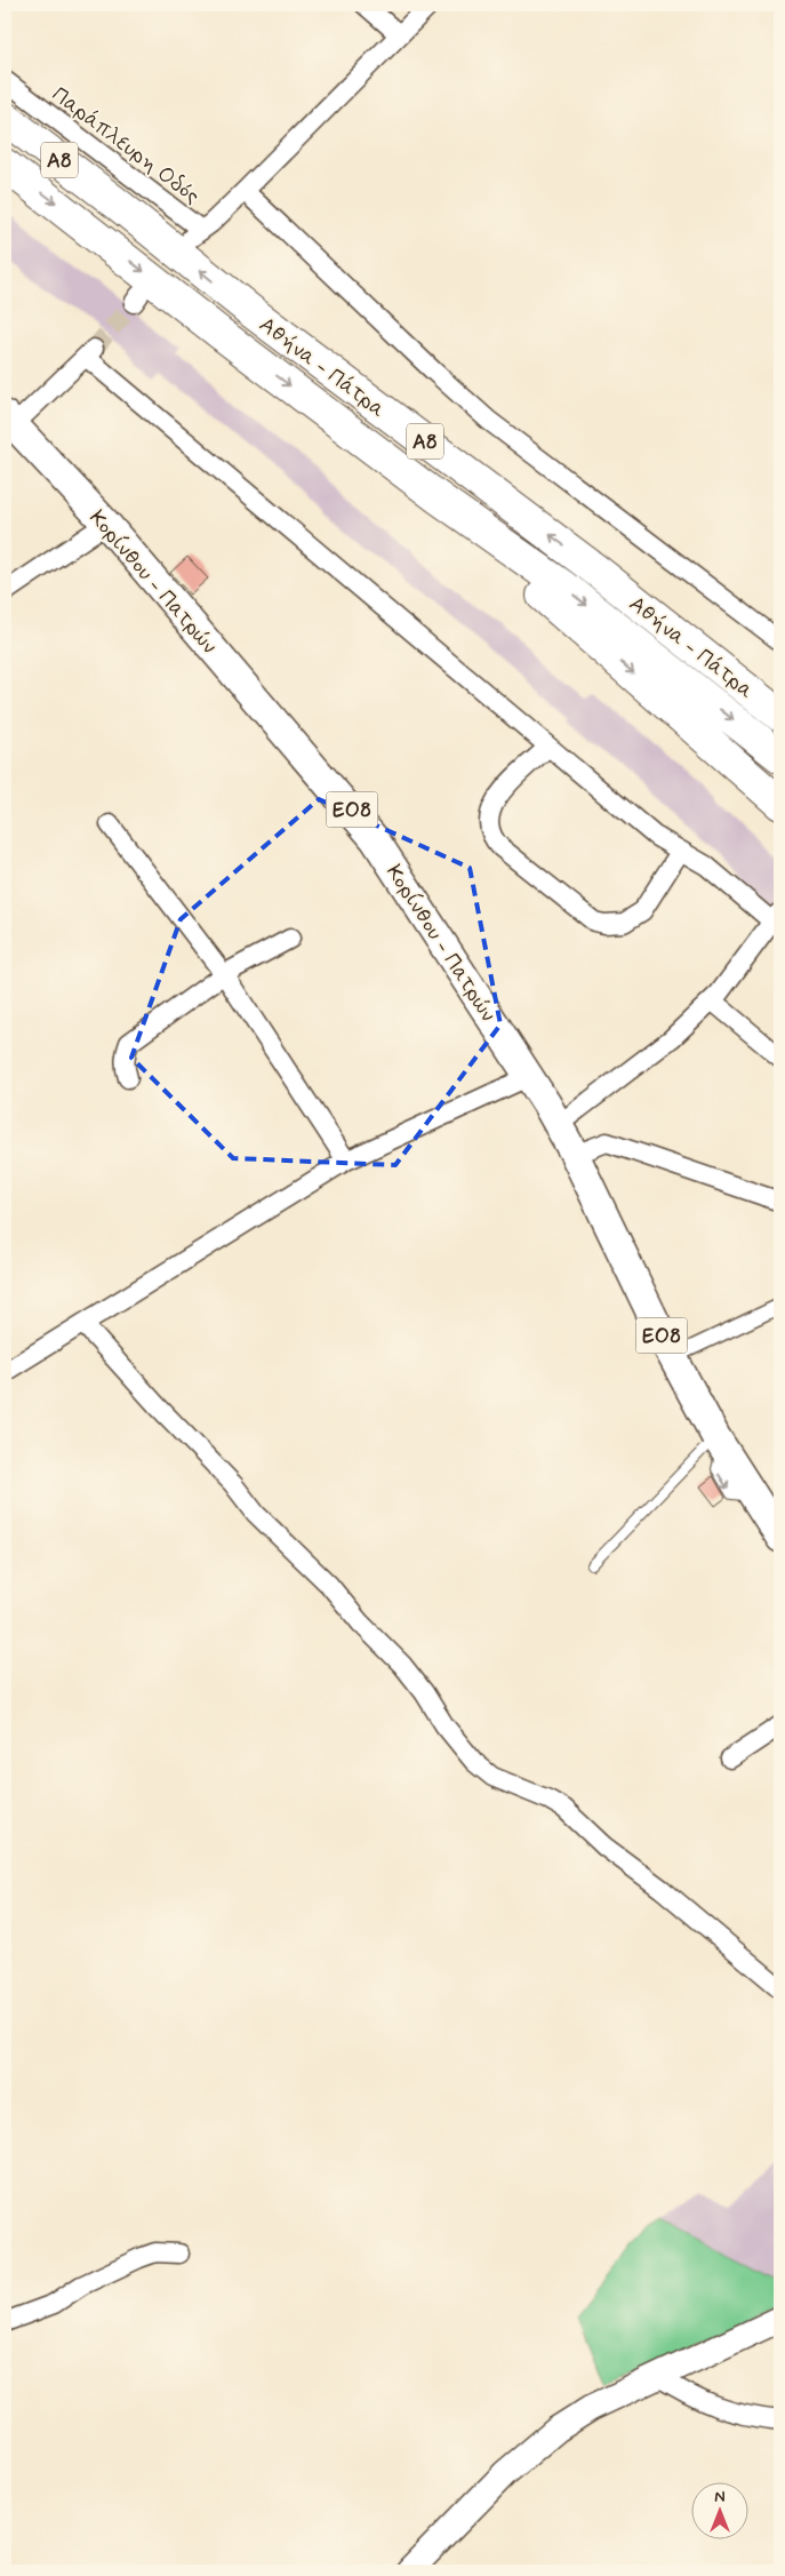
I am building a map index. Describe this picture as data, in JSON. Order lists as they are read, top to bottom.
{
  "streets": {
    "highway": ["Α8", "Αθήνα - Πάτρα"],
    "main road": ["Κορίνθου - Πατρών", "ΕΟ8"],
    "street": ["Παράπλευρη Οδός"]
  },
  "north": "top"
}
